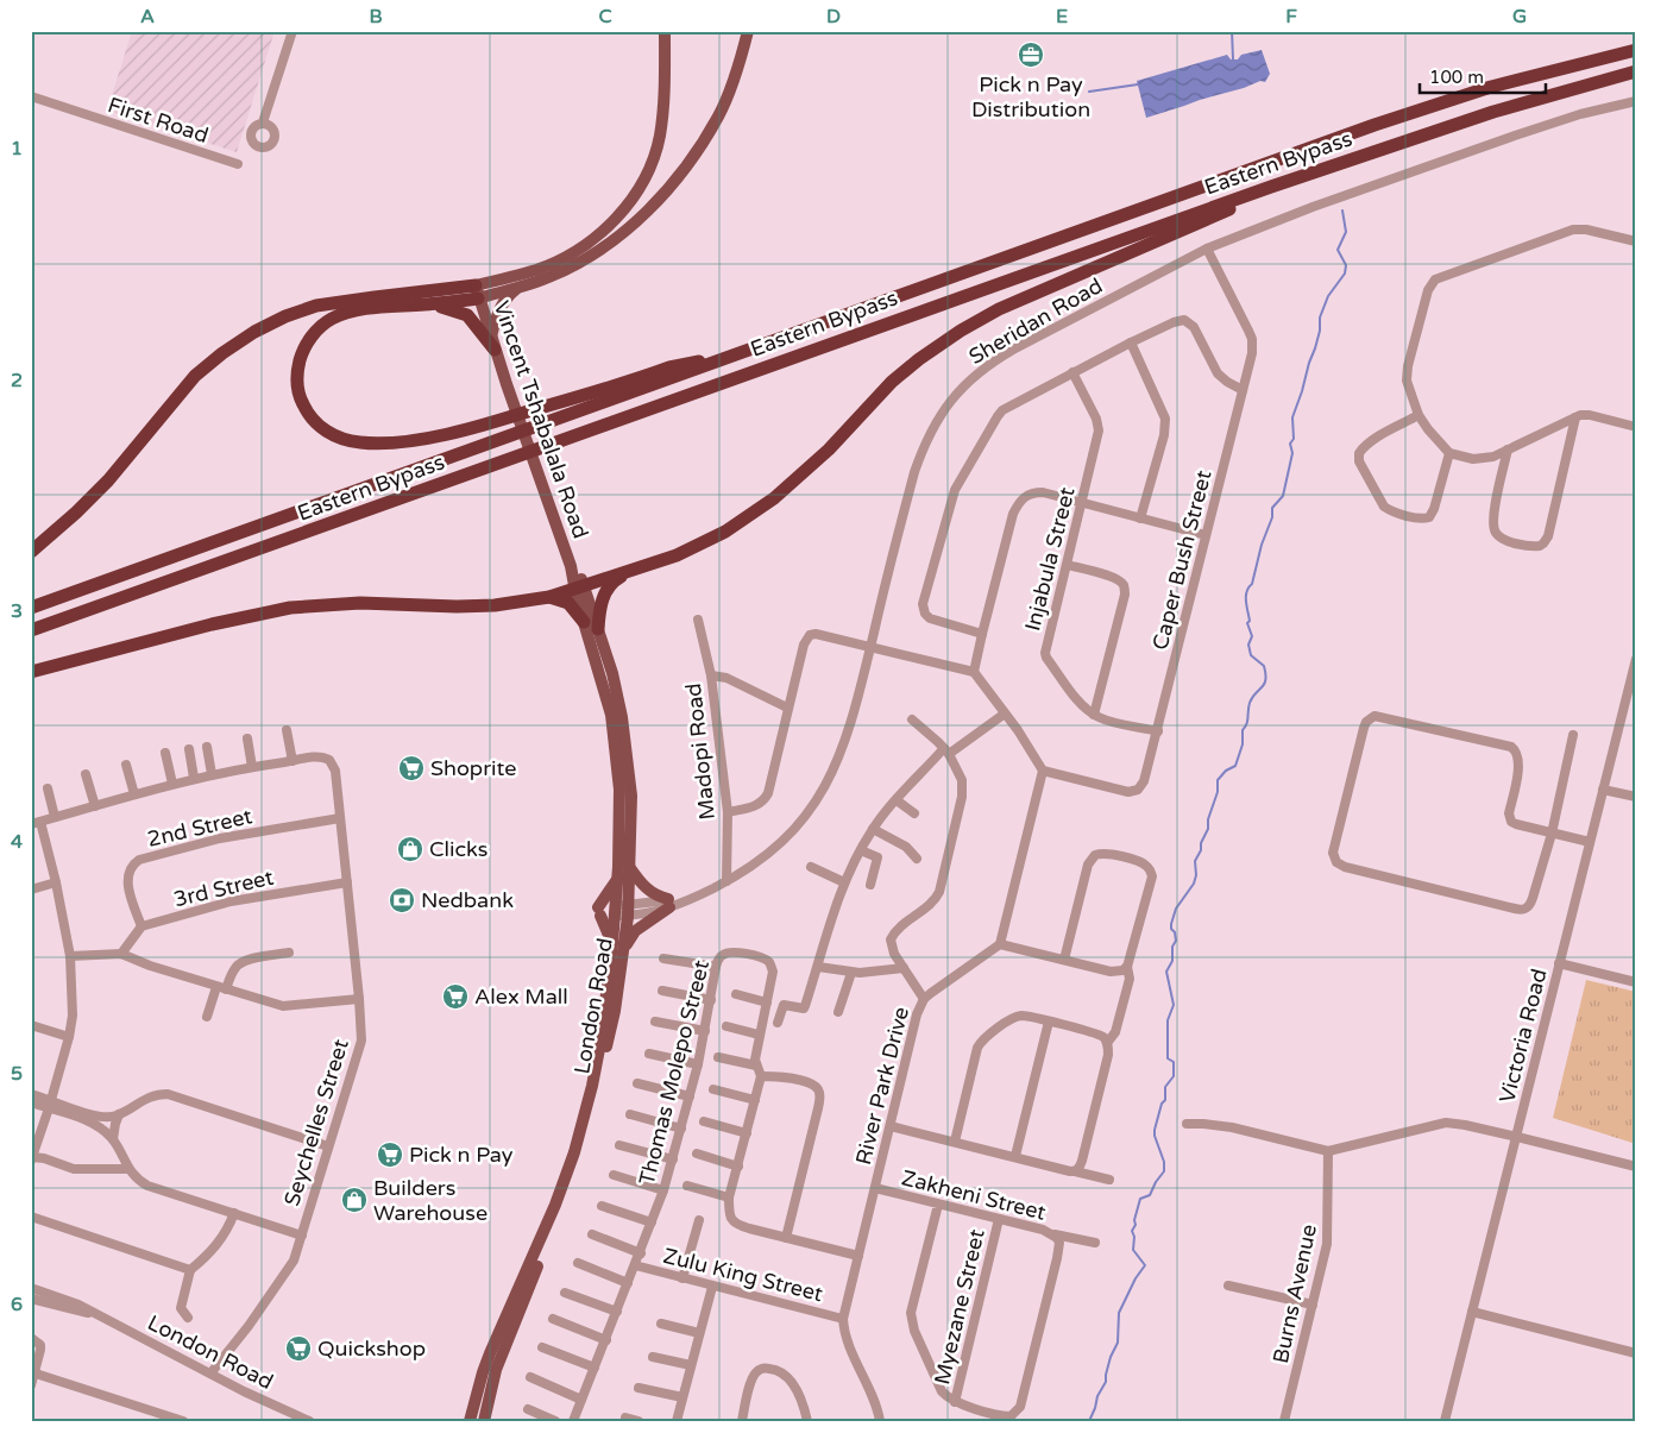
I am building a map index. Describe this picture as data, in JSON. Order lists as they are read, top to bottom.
{
  "streets": {
    "highway": ["Eastern Bypass"],
    "main road": ["Vincent Tshabalala Road", "London Road"],
    "street": [
      "First Road",
      "Sheridan Road",
      "Injabula Street",
      "Caper Bush Street",
      "Madopi Road",
      "2nd Street",
      "3rd Street",
      "Victoria Road",
      "Thomas Molepo Street",
      "River Park Drive",
      "Seychelles Street",
      "Zakheni Street",
      "Zulu King Street",
      "Burns Avenue",
      "Myezane Street"
    ]
  },
  "crossings": [
    ["Sheridan Road", "Caper Bush Street"],
    ["Sheridan Road", "Madopi Road"],
    ["Sheridan Road", "London Road"],
    ["Vincent Tshabalala Road", "London Road"],
    ["Injabula Street", "Caper Bush Street"],
    ["2nd Street", "3rd Street"],
    ["2nd Street", "Seychelles Street"],
    ["3rd Street", "Seychelles Street"],
    ["London Road", "Seychelles Street"],
    ["Thomas Molepo Street", "Zulu King Street"],
    ["River Park Drive", "Zakheni Street"],
    ["River Park Drive", "Zulu King Street"],
    ["Zakheni Street", "Myezane Street"]
  ],
  "places": {
    "office": ["Pick n Pay Distribution"],
    "supermarket": [
      "Shoprite",
      "Alex Mall",
      "Pick n Pay",
      "Quickshop"
    ],
    "shop": ["Clicks", "Builders Warehouse"],
    "bank": ["Nedbank"]
  },
  "scale_bar": "100 m",
  "grid": {
    "columns": [
      "A",
      "B",
      "C",
      "D",
      "E",
      "F",
      "G"
    ],
    "rows": [
      "1",
      "2",
      "3",
      "4",
      "5",
      "6"
    ]
  }
}
